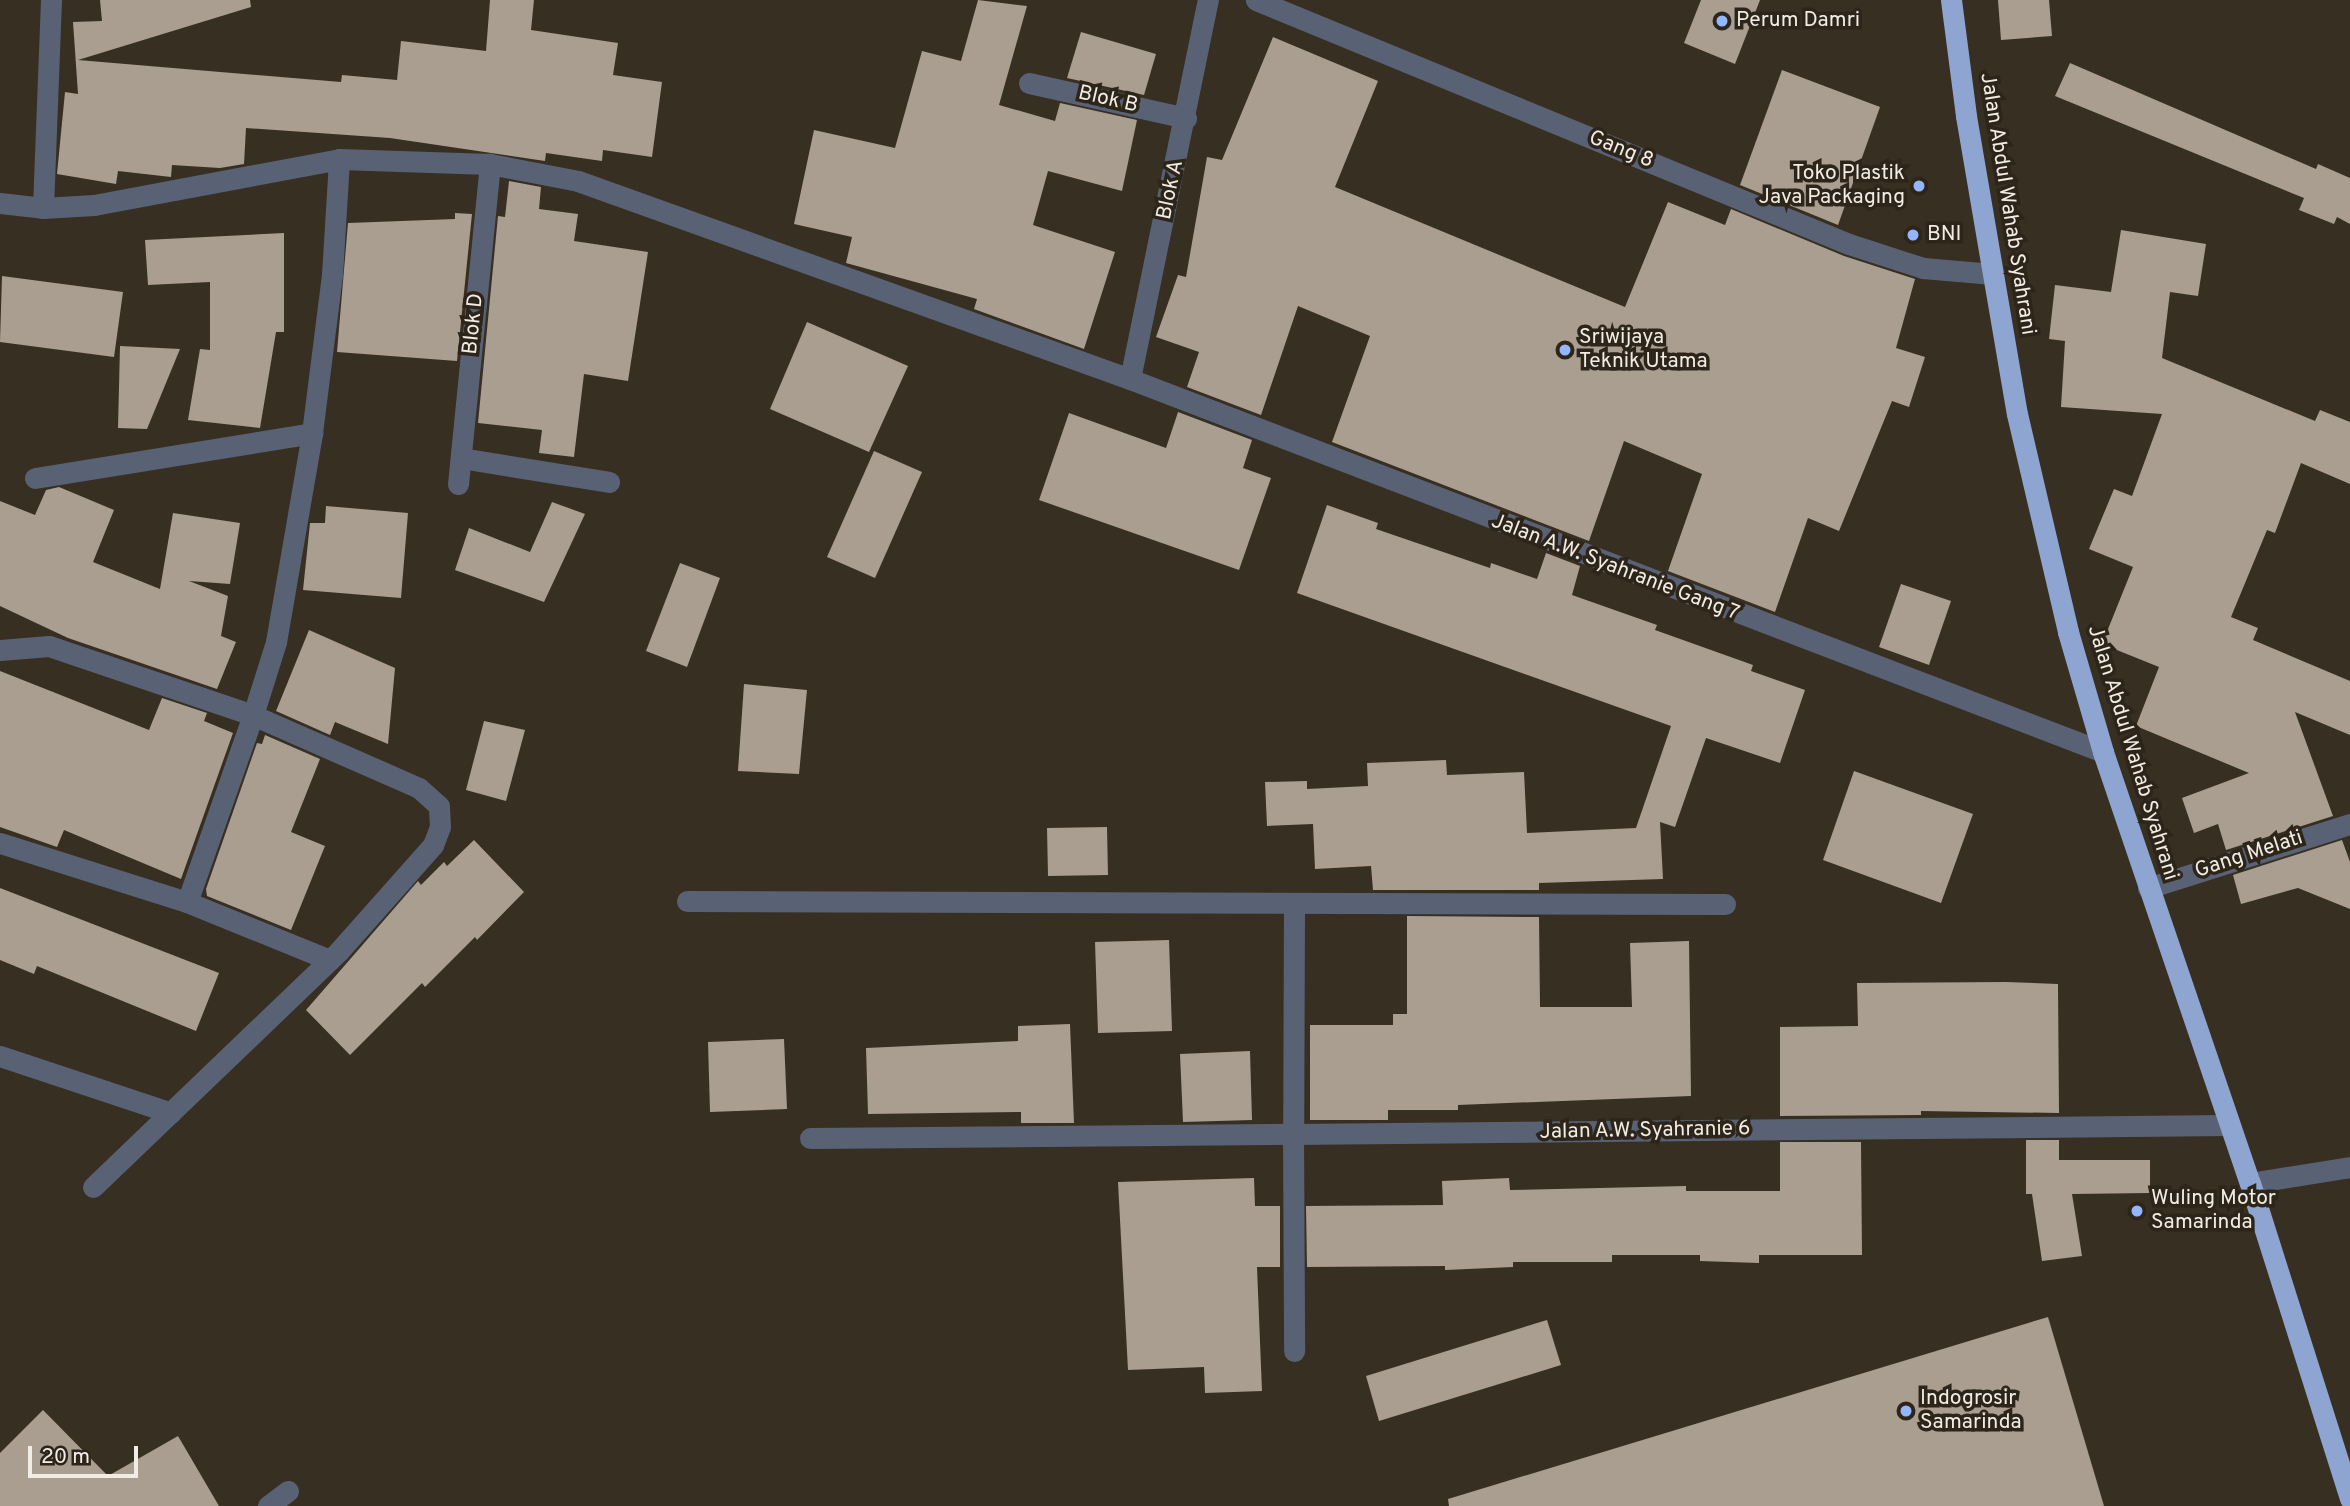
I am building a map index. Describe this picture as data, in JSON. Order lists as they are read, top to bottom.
{
  "streets": {
    "highway": ["Jalan Abdul Wahab Syahrani"],
    "street": [
      "Blok B",
      "Gang 8",
      "Blok A",
      "Blok D",
      "Jalan A.W. Syahranie Gang 7",
      "Gang Melati",
      "Jalan A.W. Syahranie 6"
    ]
  },
  "crossings": [
    ["Blok B", "Blok A"],
    ["Gang 8", "Jalan Abdul Wahab Syahrani"],
    ["Blok A", "Jalan A.W. Syahranie Gang 7"],
    ["Jalan Abdul Wahab Syahrani", "Jalan A.W. Syahranie Gang 7"],
    ["Jalan Abdul Wahab Syahrani", "Gang Melati"],
    ["Jalan Abdul Wahab Syahrani", "Jalan A.W. Syahranie 6"],
    ["Blok D", "Jalan A.W. Syahranie Gang 7"]
  ],
  "places": [
    "Perum Damri",
    "Toko Plastik Java Packaging",
    "BNI",
    "Sriwijaya Teknik Utama",
    "Wuling Motor Samarinda",
    "Indogrosir Samarinda"
  ],
  "scale_bar": "20 m"
}
